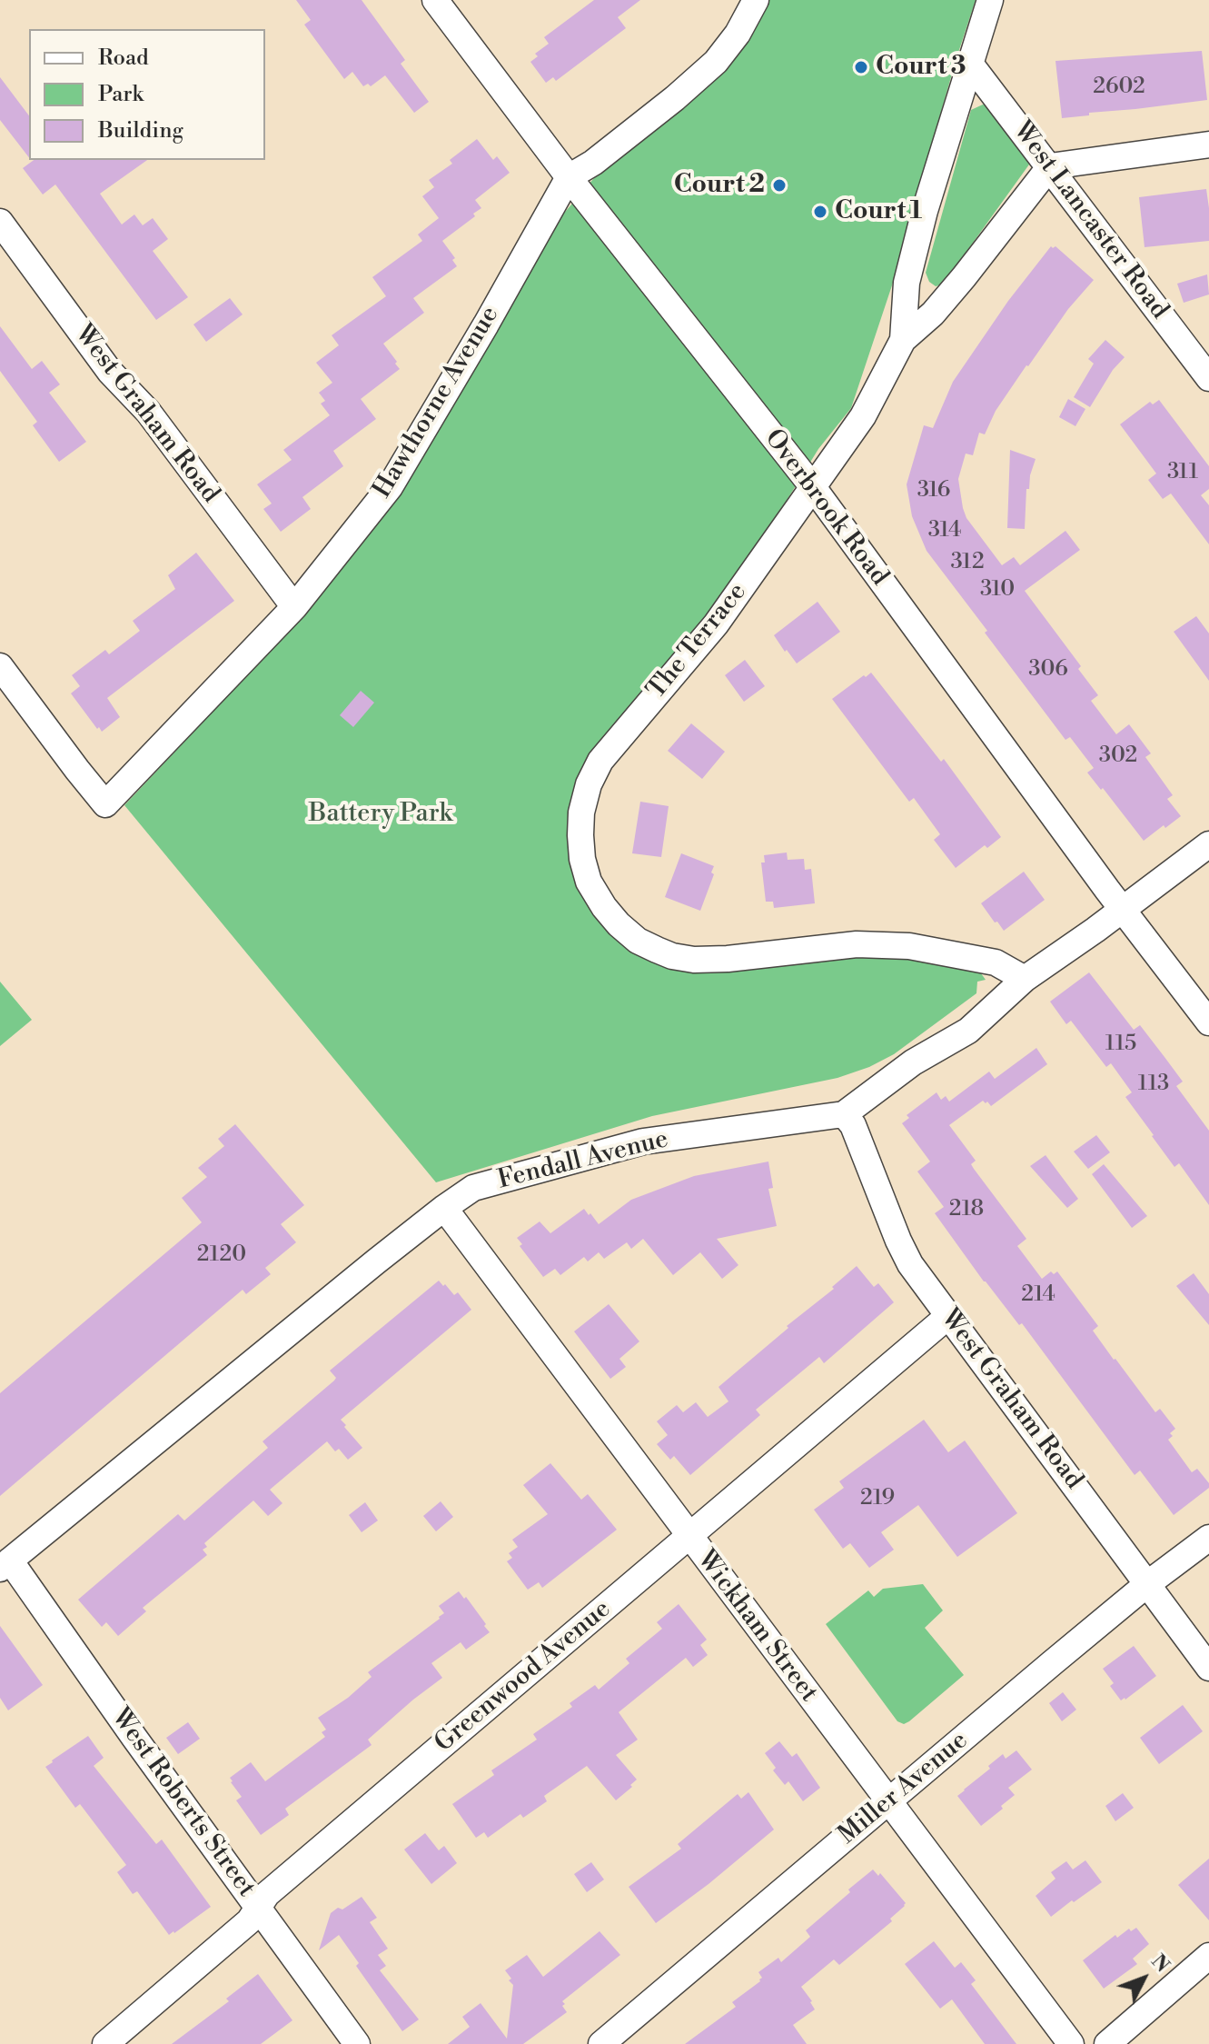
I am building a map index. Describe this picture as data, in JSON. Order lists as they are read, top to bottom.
{
  "streets": {
    "street": [
      "West Lancaster Road",
      "Hawthorne Avenue",
      "West Graham Road",
      "Overbrook Road",
      "The Terrace",
      "Fendall Avenue",
      "Wickham Street",
      "Greenwood Avenue",
      "Miller Avenue",
      "West Roberts Street"
    ]
  },
  "crossings": [
    ["West Lancaster Road", "The Terrace"],
    ["Hawthorne Avenue", "West Graham Road"],
    ["Hawthorne Avenue", "Overbrook Road"],
    ["West Graham Road", "Fendall Avenue"],
    ["West Graham Road", "Greenwood Avenue"],
    ["West Graham Road", "Miller Avenue"],
    ["Overbrook Road", "The Terrace"],
    ["Overbrook Road", "Fendall Avenue"],
    ["The Terrace", "Fendall Avenue"],
    ["Fendall Avenue", "Wickham Street"],
    ["Fendall Avenue", "West Roberts Street"],
    ["Wickham Street", "Greenwood Avenue"],
    ["Wickham Street", "Miller Avenue"],
    ["Greenwood Avenue", "West Roberts Street"]
  ],
  "parks": ["Battery Park"],
  "places": ["Court 3", "Court 2", "Court 1"],
  "house_numbers": [
    "2602",
    "311",
    "316",
    "314",
    "312",
    "310",
    "306",
    "302",
    "115",
    "113",
    "218",
    "2120",
    "214",
    "219"
  ],
  "legend": ["Road", "Park", "Building"],
  "north": "top right"
}
